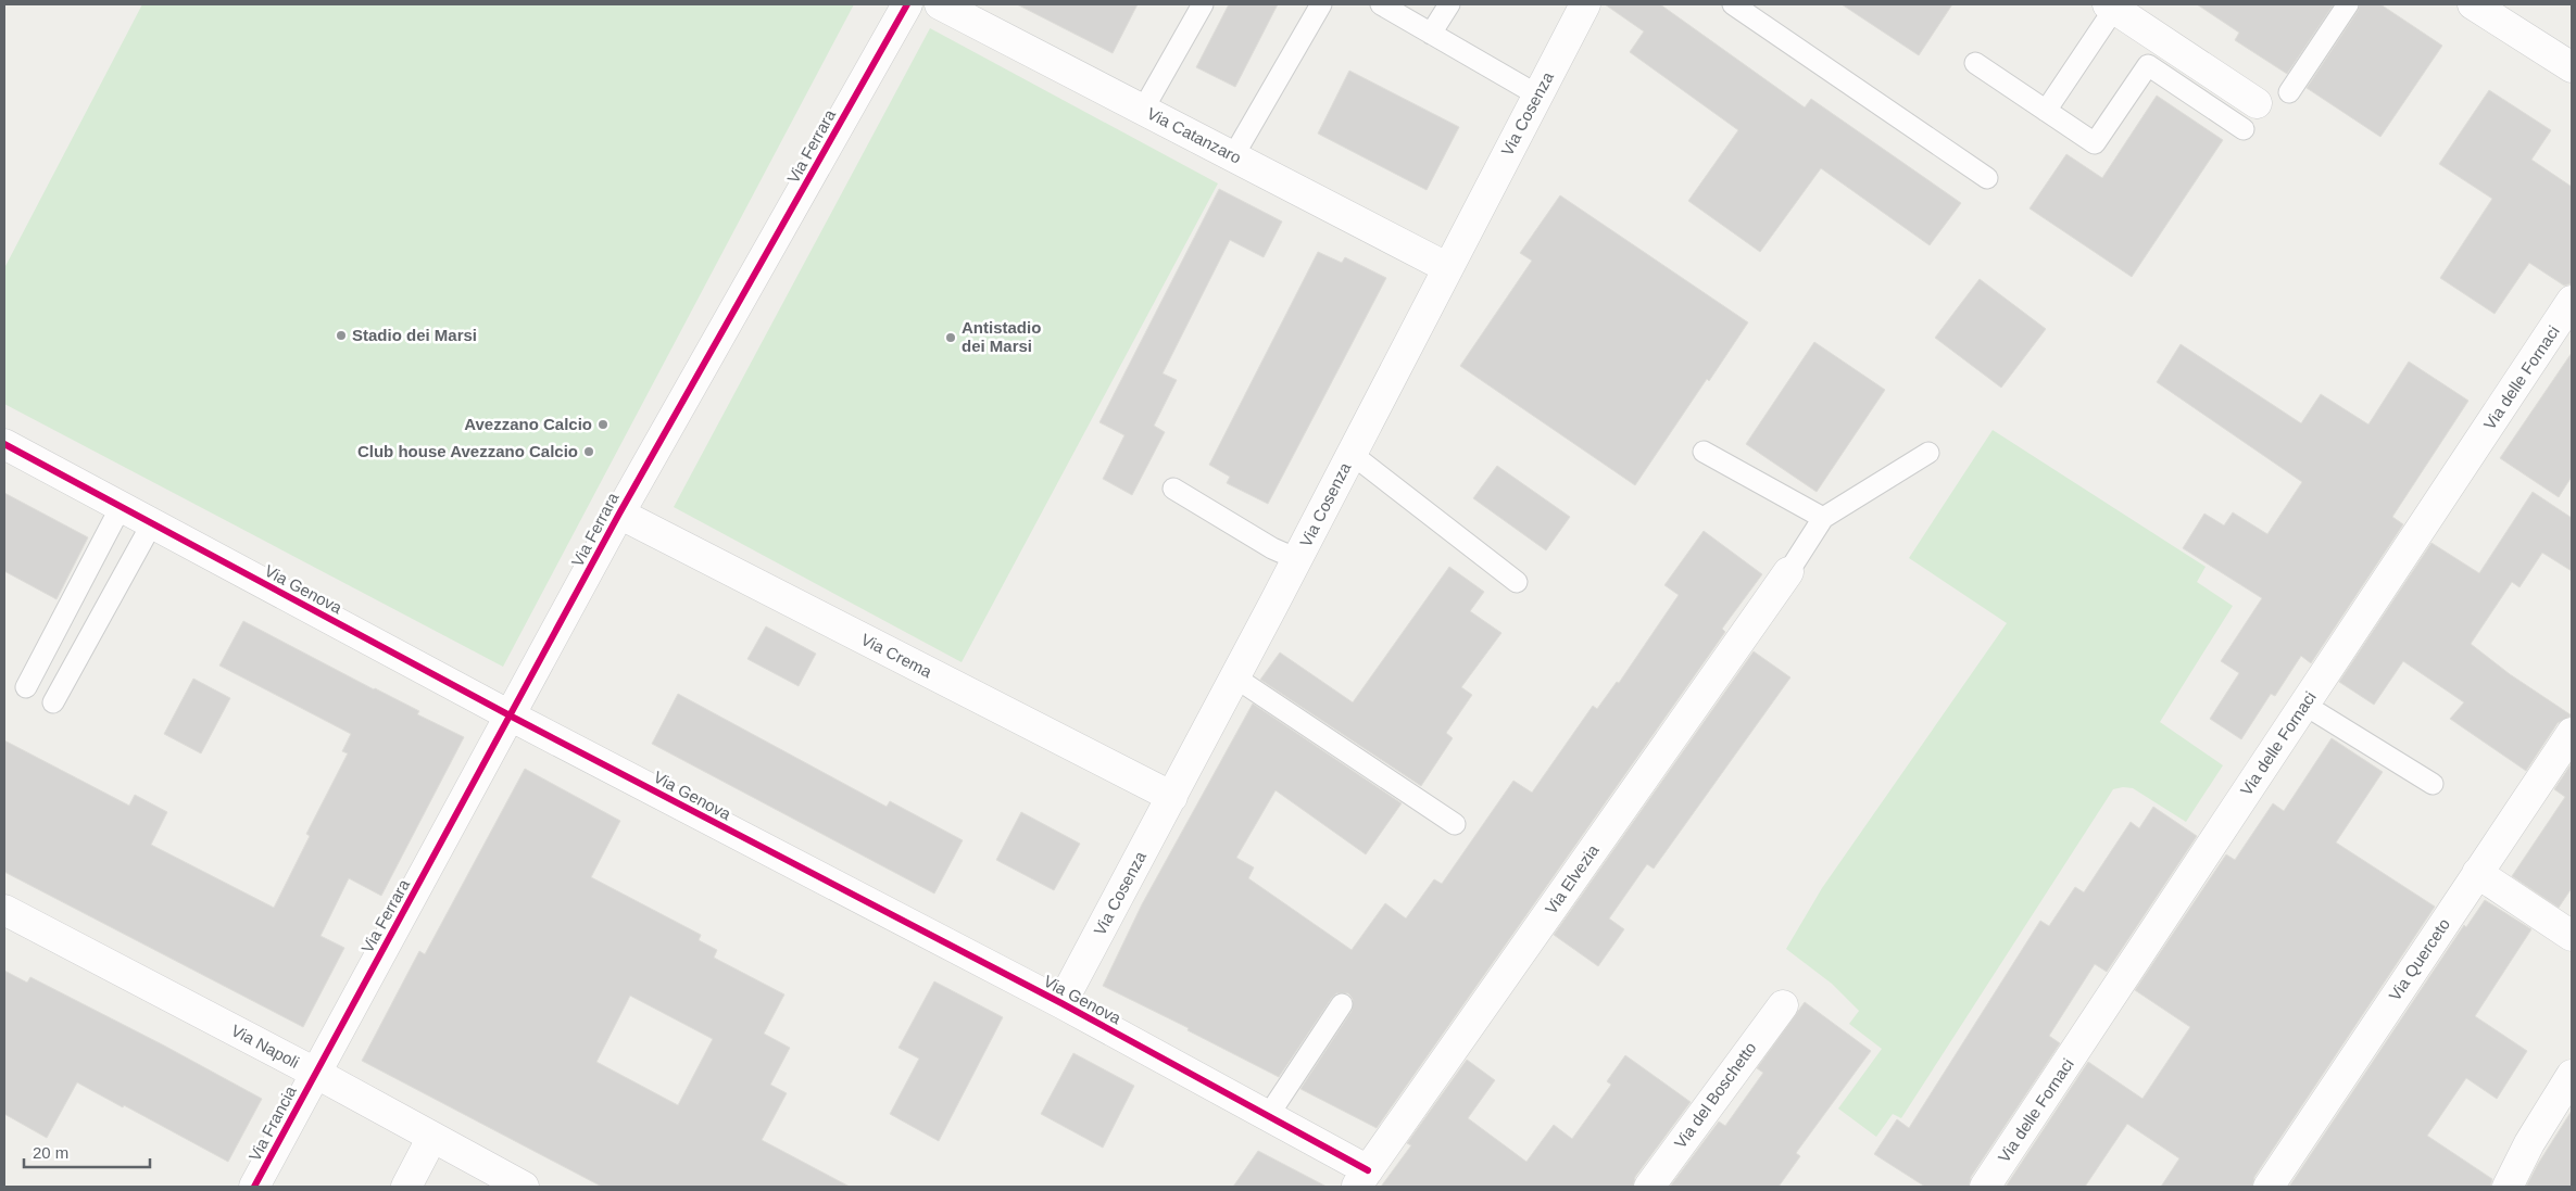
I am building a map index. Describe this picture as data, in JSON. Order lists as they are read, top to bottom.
{
  "streets": {
    "street": [
      "Via Cosenza",
      "Via Catanzaro",
      "Via Ferrara",
      "Via delle Fornaci",
      "Via Genova",
      "Via Crema",
      "Via Elvezia",
      "Via Querceto",
      "Via Napoli",
      "Via del Boschetto",
      "Via Francia"
    ]
  },
  "crossings": [
    ["Via Cosenza", "Via Catanzaro"],
    ["Via Cosenza", "Via Genova"],
    ["Via Cosenza", "Via Crema"],
    ["Via Ferrara", "Via Genova"],
    ["Via Ferrara", "Via Crema"],
    ["Via Ferrara", "Via Napoli"],
    ["Via Ferrara", "Via Francia"],
    ["Via Genova", "Via Elvezia"],
    ["Via Napoli", "Via Francia"]
  ],
  "places": [
    "Stadio dei Marsi",
    "Antistadio dei Marsi",
    "Avezzano Calcio",
    "Club house Avezzano Calcio"
  ],
  "scale_bar": "20 m"
}
